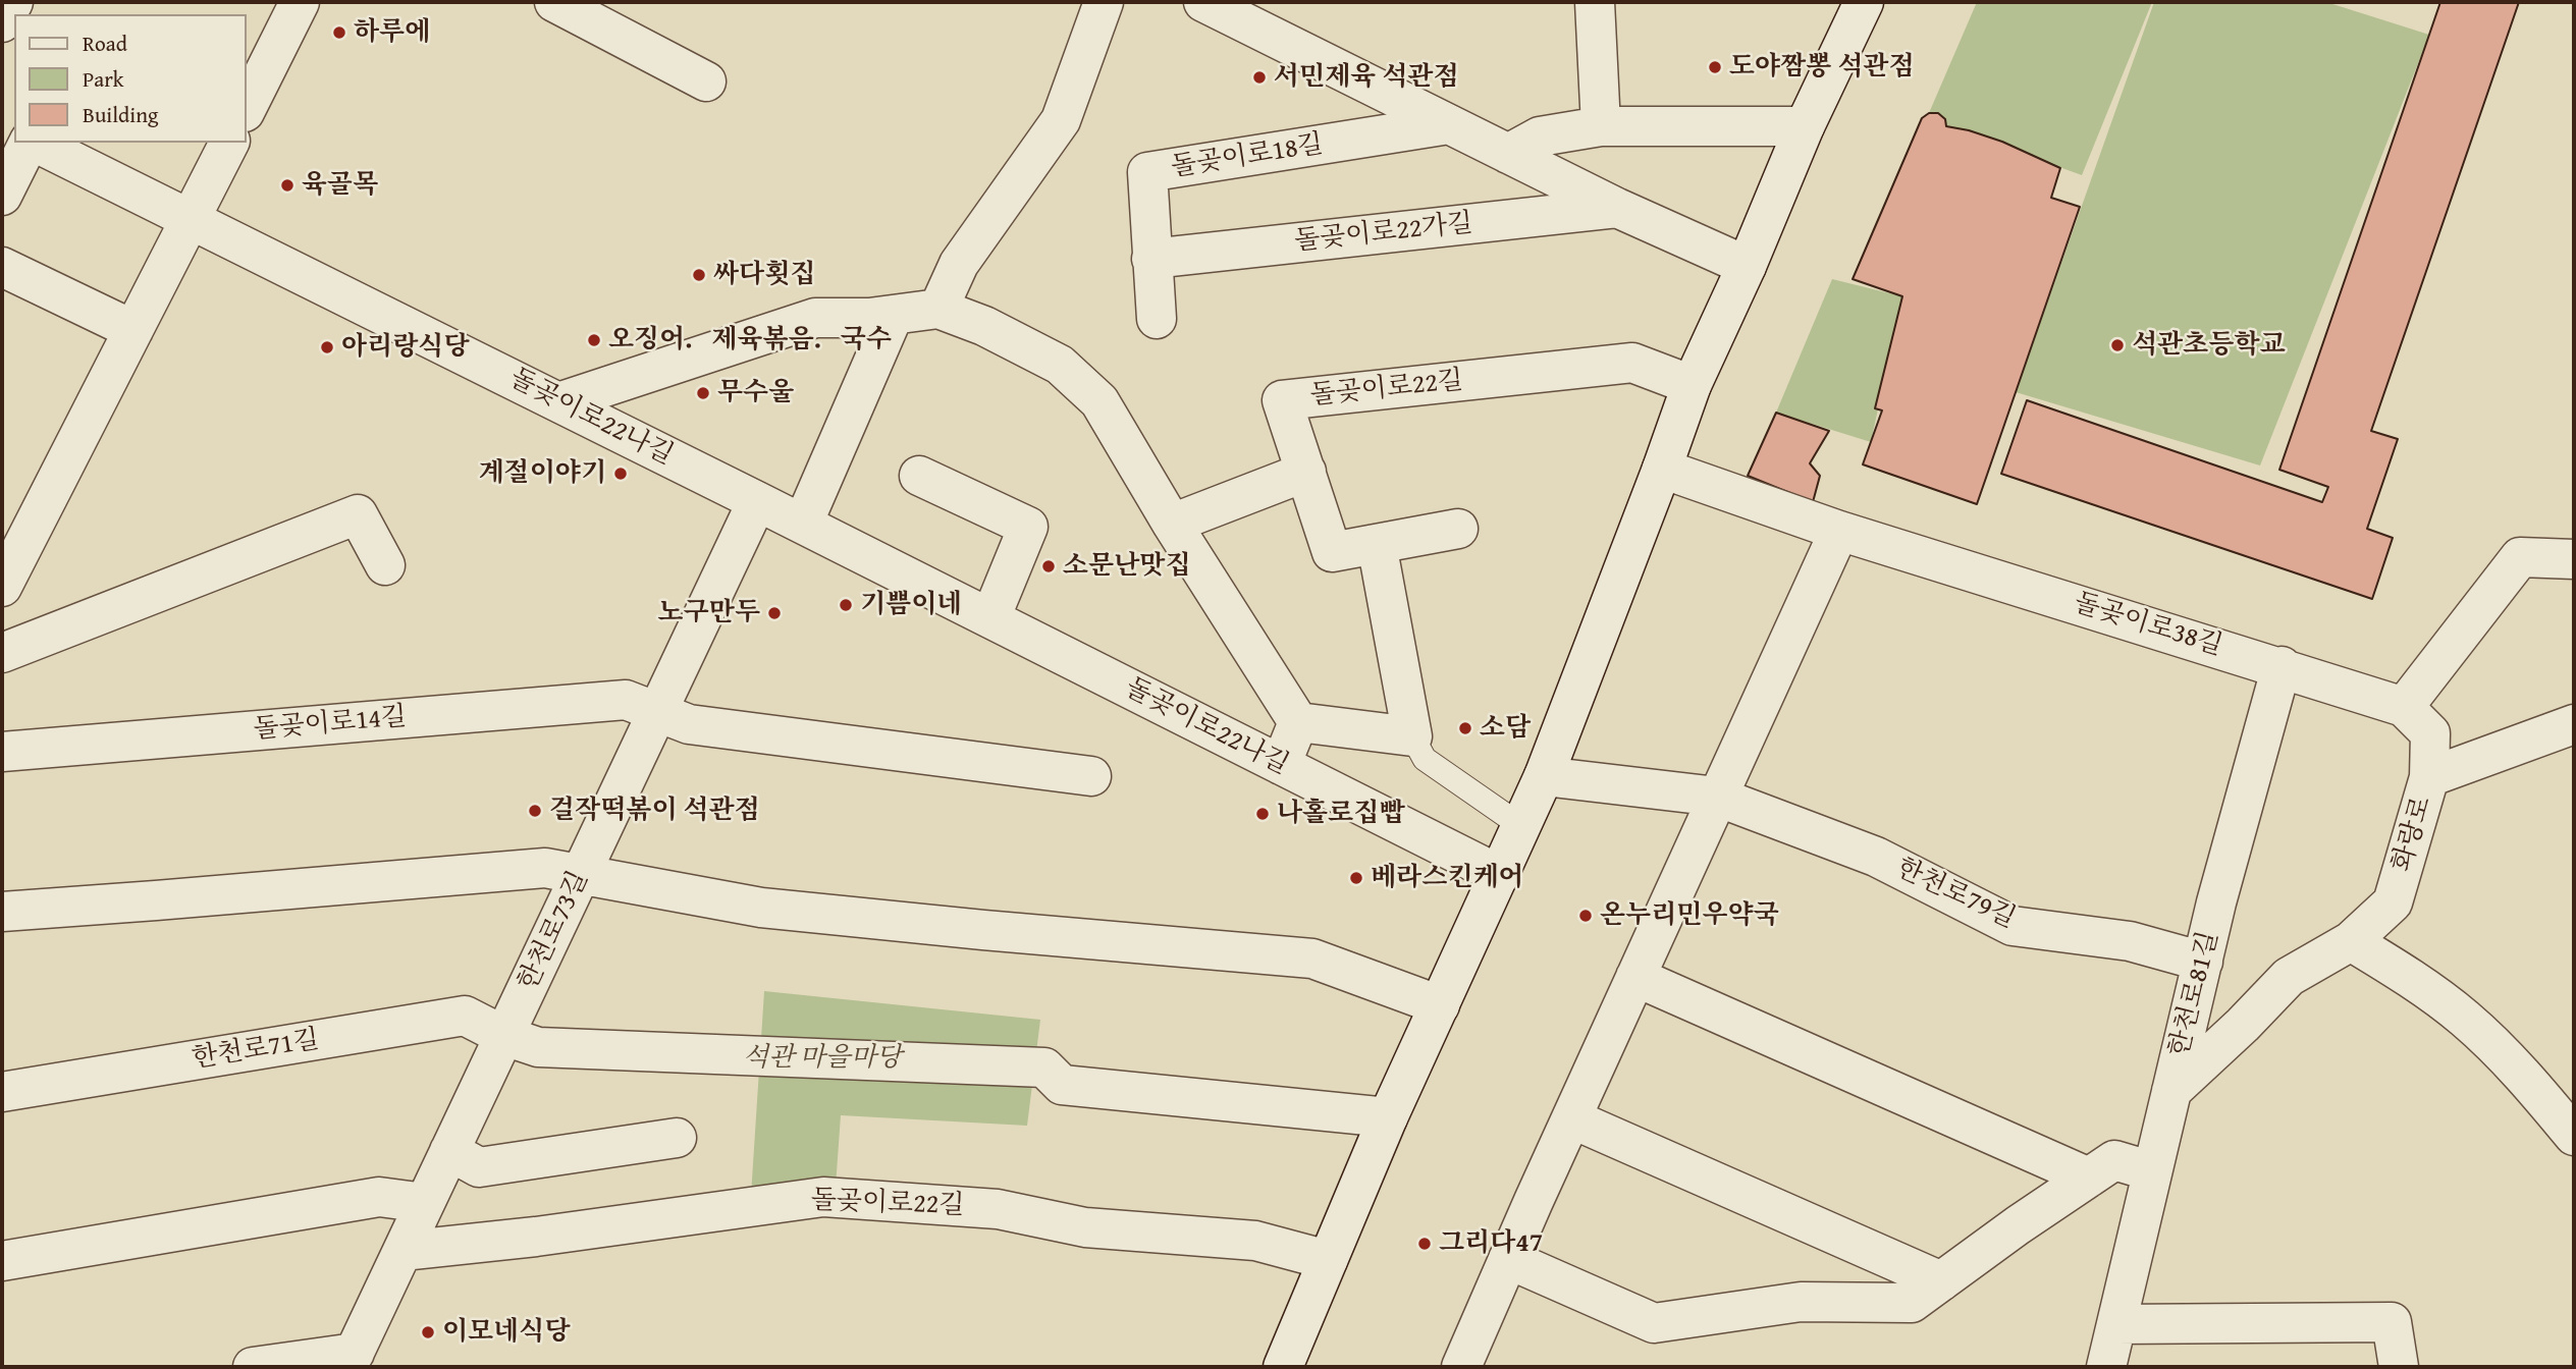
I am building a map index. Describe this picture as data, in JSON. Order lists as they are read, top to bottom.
{
  "streets": {
    "street": [
      "돌곶이로18길",
      "돌곶이로22가길",
      "돌곶이로22길",
      "돌곶이로22나길",
      "돌곶이로38길",
      "돌곶이로14길",
      "화랑로",
      "한천로79길",
      "한천로73길",
      "한천로81길",
      "한천로71길"
    ]
  },
  "crossings": [
    ["돌곶이로18길", "돌곶이로22가길"],
    ["돌곶이로22길", "한천로73길"],
    ["돌곶이로22나길", "한천로73길"],
    ["돌곶이로38길", "한천로81길"],
    ["돌곶이로14길", "한천로73길"],
    ["화랑로", "한천로81길"],
    ["한천로79길", "한천로81길"],
    ["한천로73길", "한천로71길"]
  ],
  "parks": ["석관 마을마당"],
  "places": [
    "하루에",
    "도야짬뽕 석관점",
    "서민제육 석관점",
    "육골목",
    "싸다횟집",
    "오징어．제육볶음．국수",
    "석관초등학교",
    "아리랑식당",
    "무수울",
    "계절이야기",
    "소문난맛집",
    "기쁨이네",
    "노구만두",
    "소담",
    "걸작떡볶이 석관점",
    "나홀로집빱",
    "베라스킨케어",
    "온누리민우약국",
    "그리다47",
    "이모네식당"
  ],
  "legend": ["Road", "Park", "Building"]
}
